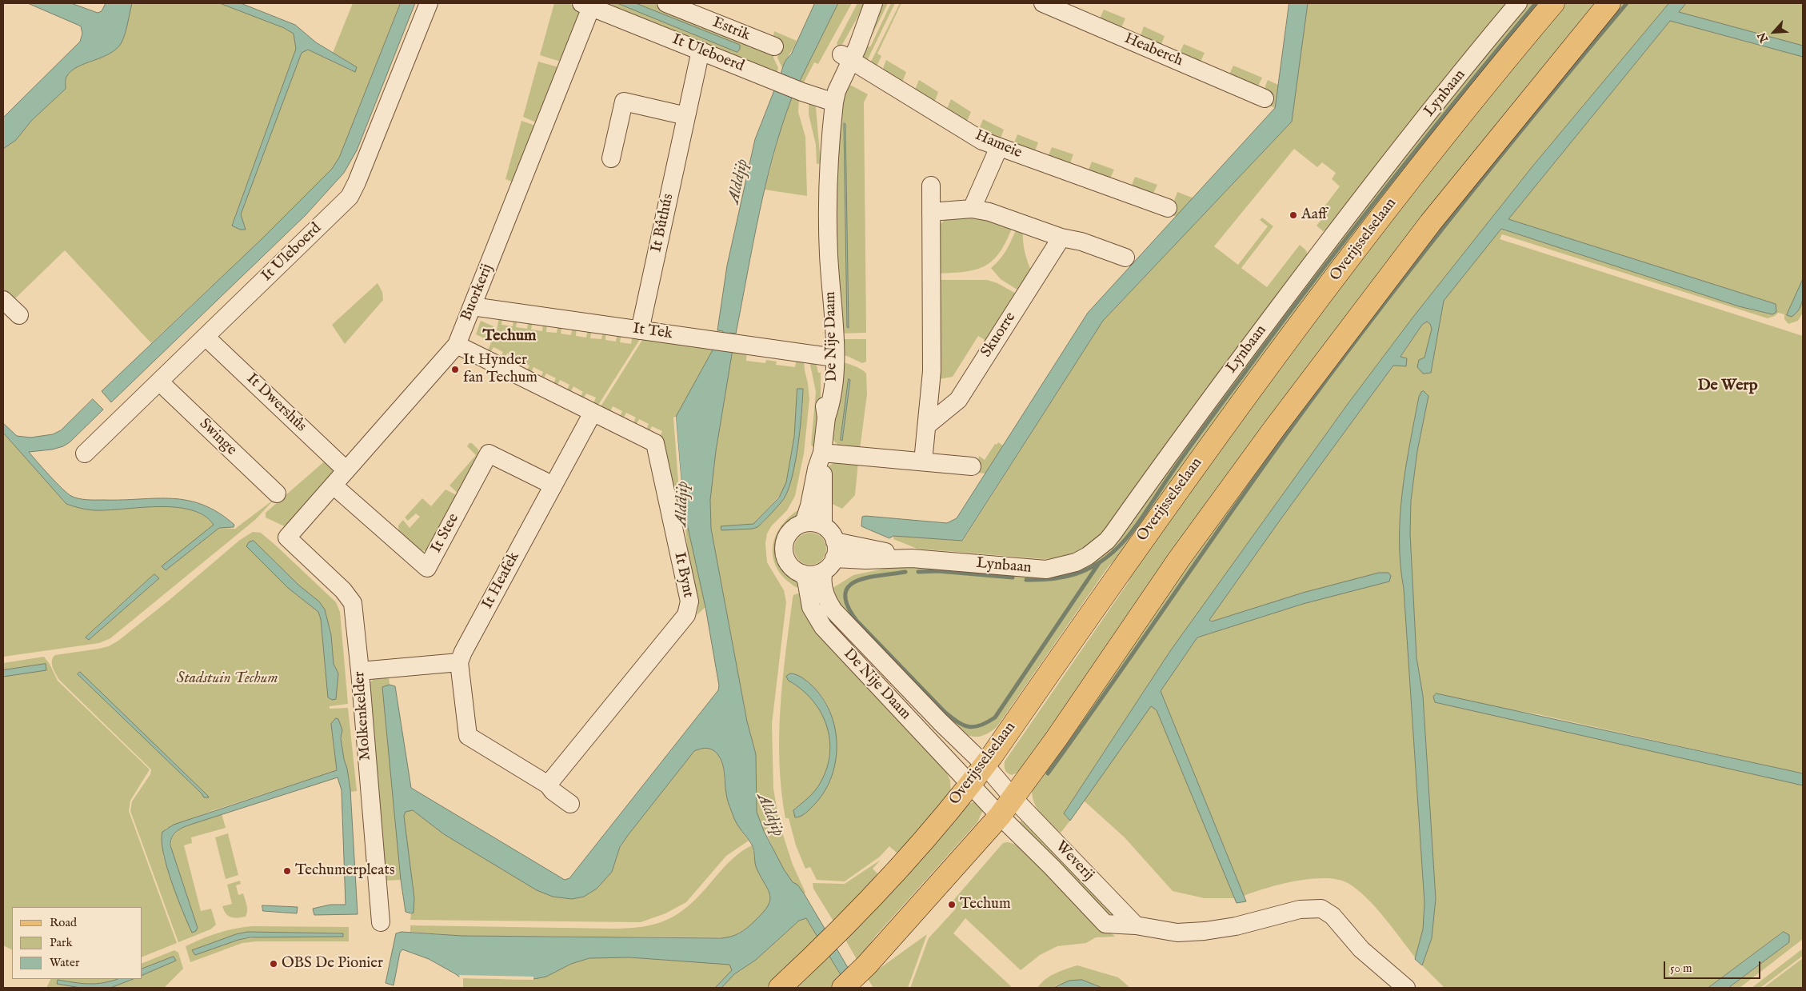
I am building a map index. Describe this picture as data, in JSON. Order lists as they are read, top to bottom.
{
  "streets": {
    "main road": ["Overijsselselaan"],
    "street": [
      "Estrik",
      "Heaberch",
      "It Uleboerd",
      "Lynbaan",
      "Hameie",
      "It Bûthús",
      "Buorkerij",
      "It Tek",
      "Skuorre",
      "De Nije Daam",
      "It Dwershûs",
      "Swinge",
      "It Stee",
      "It Bynt",
      "It Heafek",
      "Molkenkelder",
      "Weverij"
    ]
  },
  "crossings": [
    ["It Uleboerd", "It Bûthús"],
    ["It Uleboerd", "Buorkerij"],
    ["It Uleboerd", "De Nije Daam"],
    ["It Uleboerd", "It Dwershûs"],
    ["It Uleboerd", "Swinge"],
    ["Lynbaan", "De Nije Daam"],
    ["Hameie", "De Nije Daam"],
    ["It Bûthús", "It Tek"],
    ["Overijsselselaan", "De Nije Daam"],
    ["Buorkerij", "It Tek"],
    ["Buorkerij", "It Dwershûs"],
    ["Buorkerij", "It Stee"],
    ["Buorkerij", "It Bynt"],
    ["Buorkerij", "Molkenkelder"],
    ["It Tek", "De Nije Daam"],
    ["De Nije Daam", "Weverij"],
    ["It Stee", "It Heafek"],
    ["It Bynt", "It Heafek"]
  ],
  "districts": ["Techum", "De Werp"],
  "water": ["Alddjip"],
  "parks": ["Stadstuin Techum"],
  "places": [
    "Aaff",
    "It Hynder fan Techum",
    "Techumerpleats",
    "Techum",
    "OBS De Pionier"
  ],
  "legend": ["Road", "Park", "Water"],
  "scale_bar": "50 m",
  "north": "bottom left"
}
